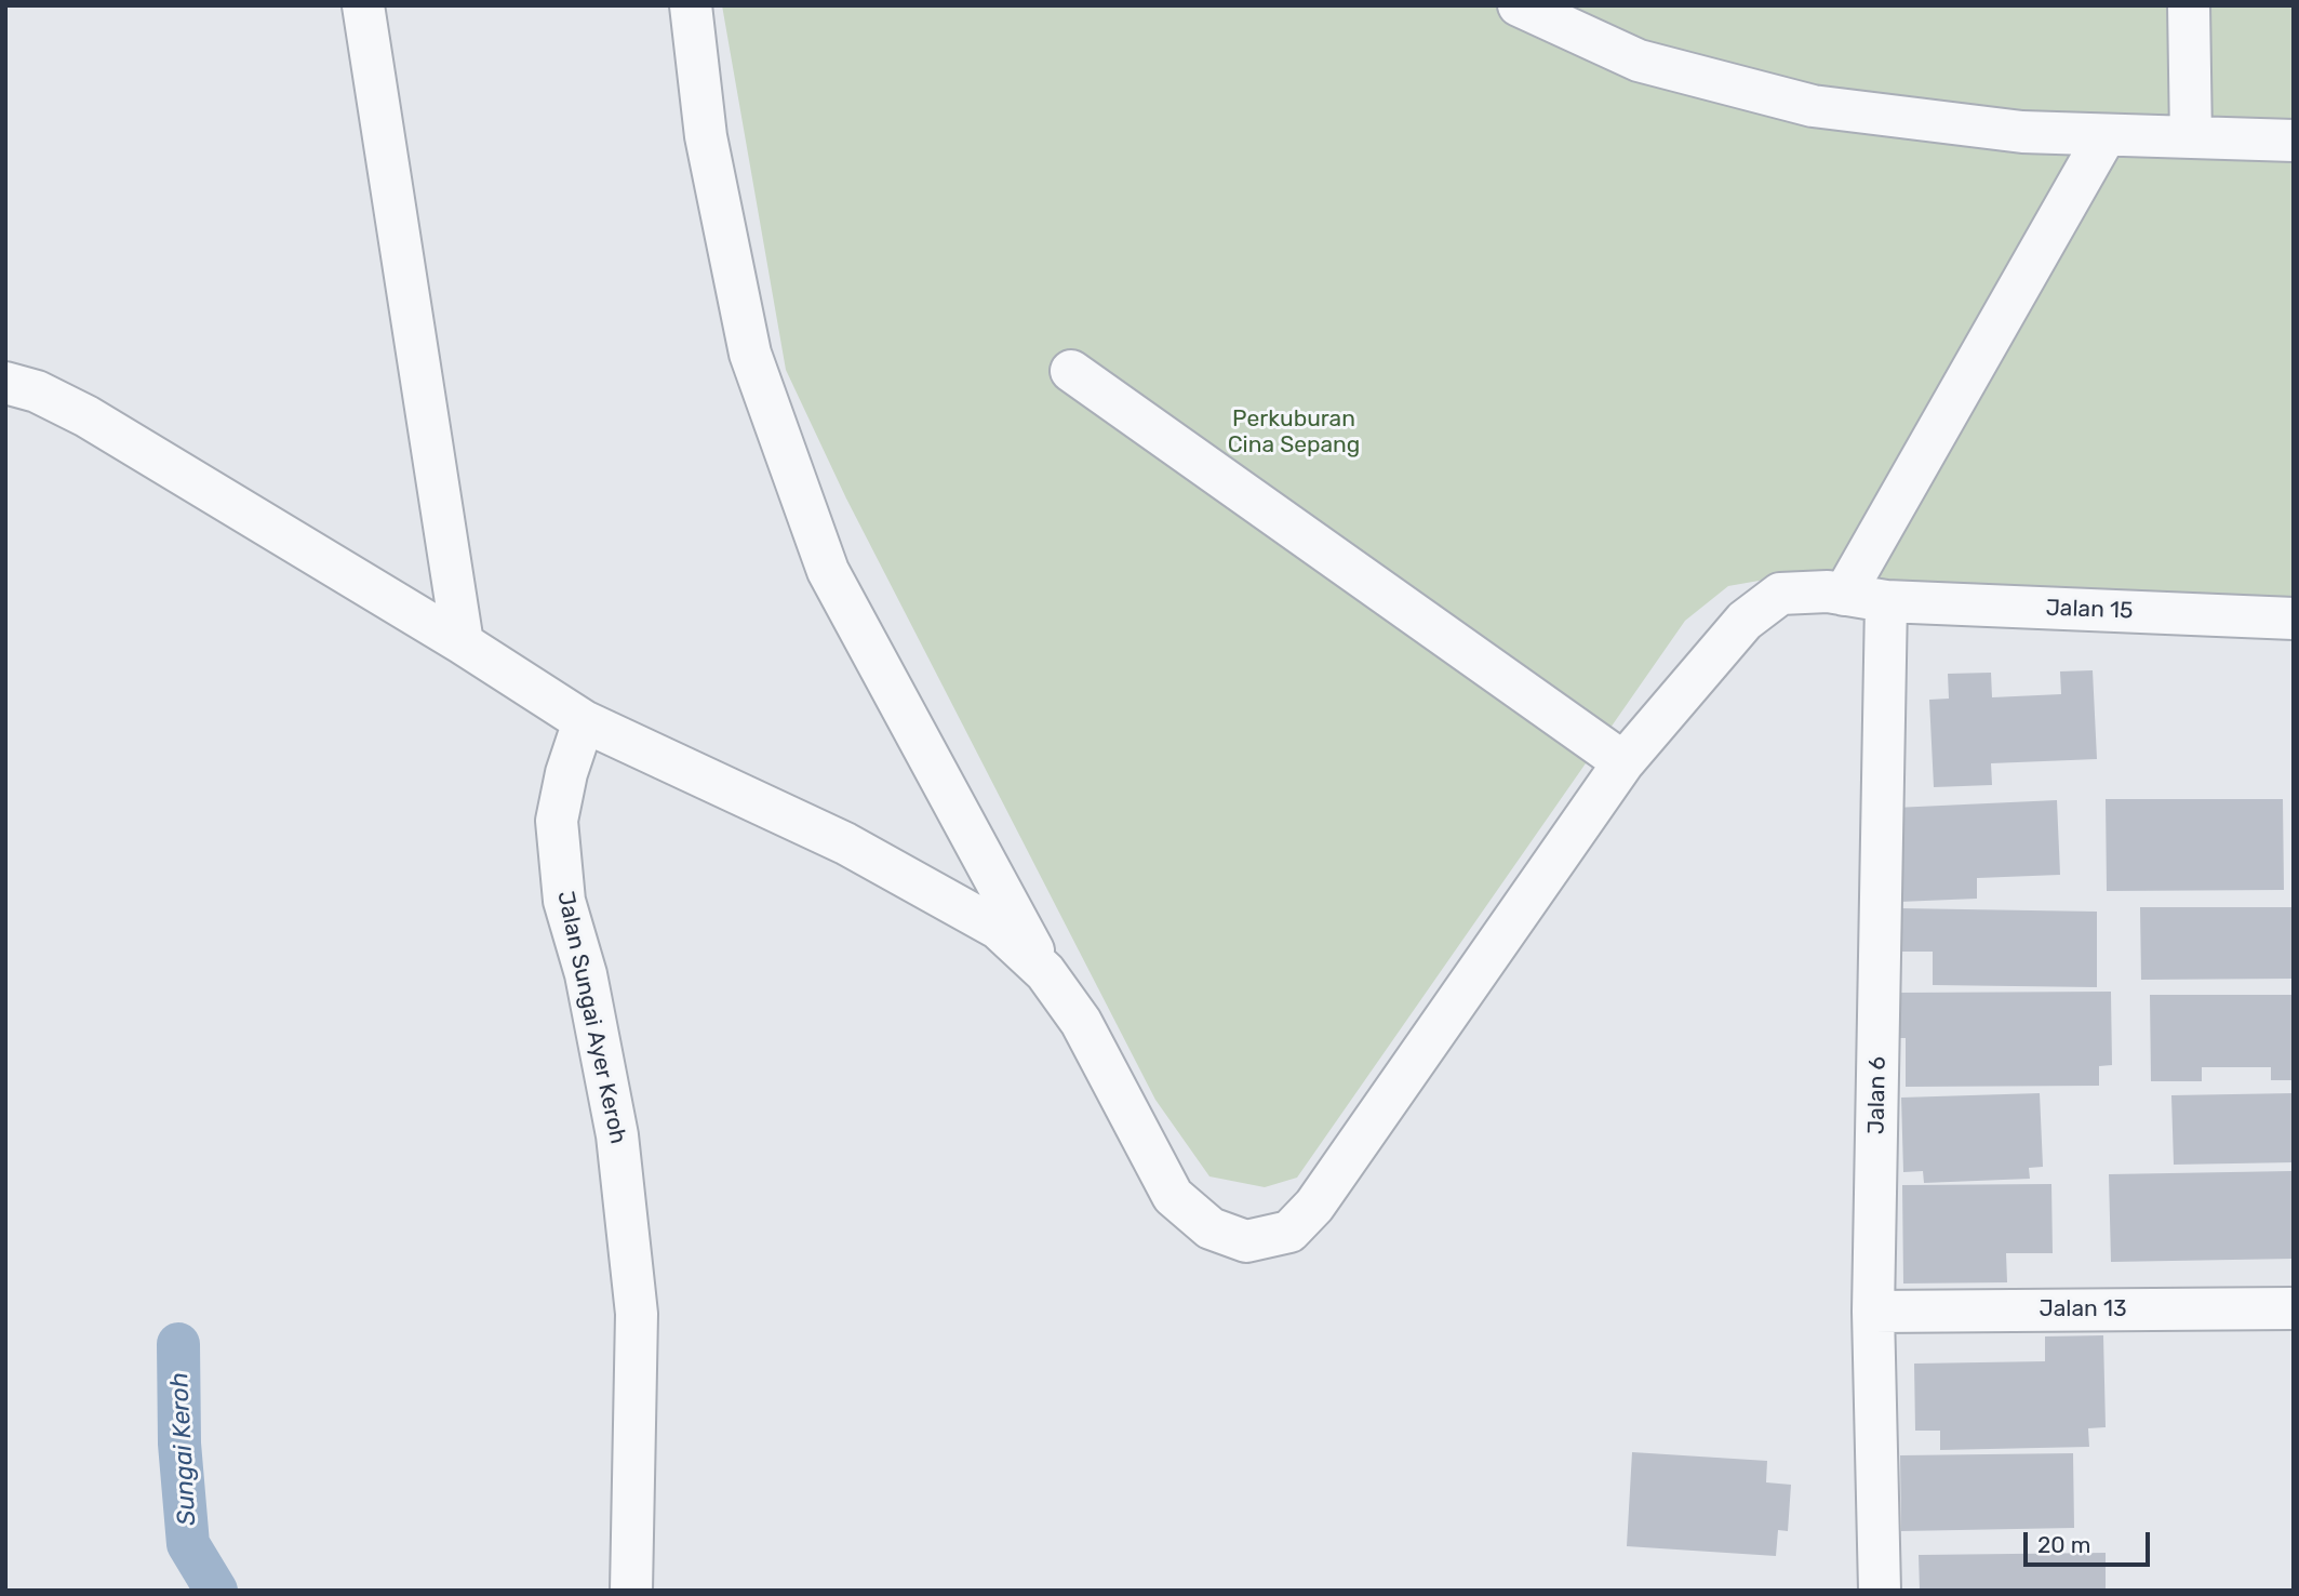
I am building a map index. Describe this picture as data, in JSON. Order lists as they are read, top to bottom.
{
  "streets": {
    "street": [
      "Jalan 15",
      "Jalan Sungai Ayer Keroh",
      "Jalan 6",
      "Jalan 13"
    ]
  },
  "crossings": [
    ["Jalan 15", "Jalan 6"],
    ["Jalan 6", "Jalan 13"]
  ],
  "water": ["Sungai Keroh"],
  "parks": ["Perkuburan Cina Sepang"],
  "scale_bar": "20 m"
}
